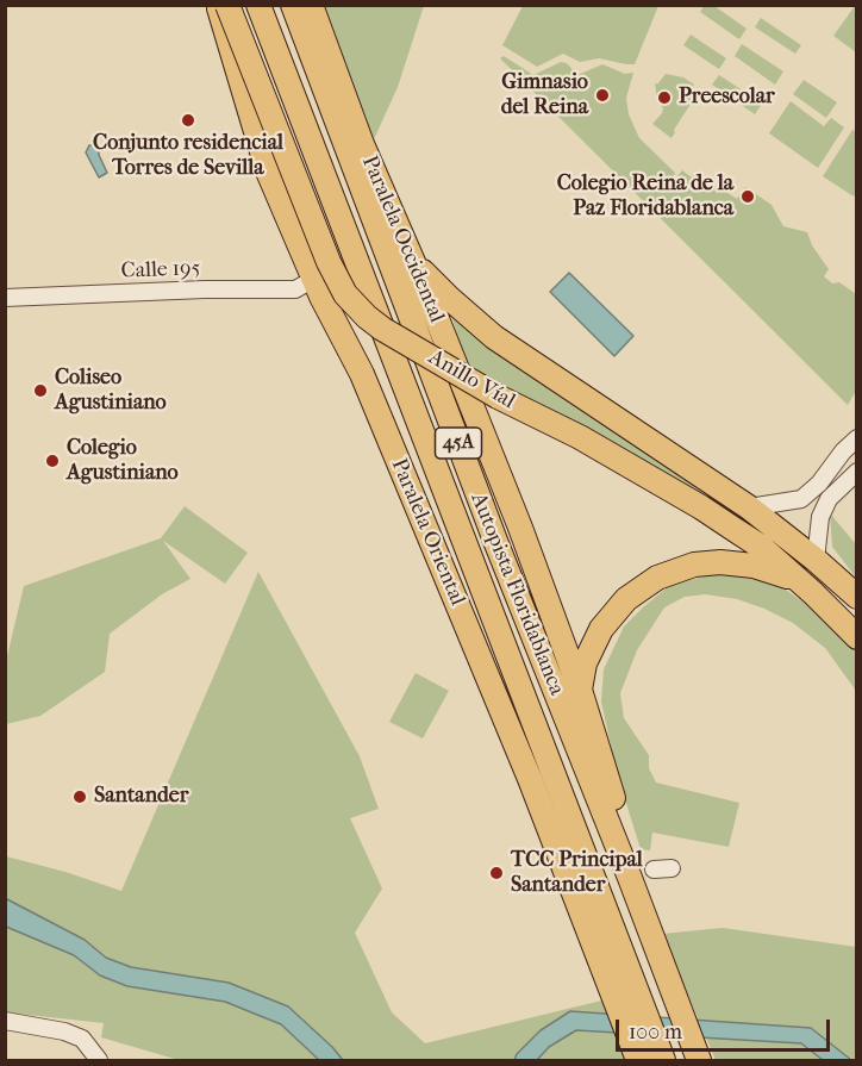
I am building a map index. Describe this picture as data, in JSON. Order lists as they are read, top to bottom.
{
  "streets": {
    "highway": [
      "Paralela Occidental",
      "Anillo Víal",
      "45A",
      "Paralela Oriental",
      "Autopista Floridablanca"
    ],
    "street": ["Calle 195"]
  },
  "crossings": [
    ["Paralela Occidental", "Anillo Víal"],
    ["Paralela Occidental", "Autopista Floridablanca"],
    ["Calle 195", "Paralela Oriental"],
    ["Paralela Oriental", "Autopista Floridablanca"]
  ],
  "places": [
    "Gimnasio del Reina",
    "Preescolar",
    "Conjunto residencial Torres de Sevilla",
    "Colegio Reina de la Paz Floridablanca",
    "Coliseo Agustiniano",
    "Colegio Agustiniano",
    "Santander",
    "TCC Principal Santander"
  ],
  "scale_bar": "100 m"
}
